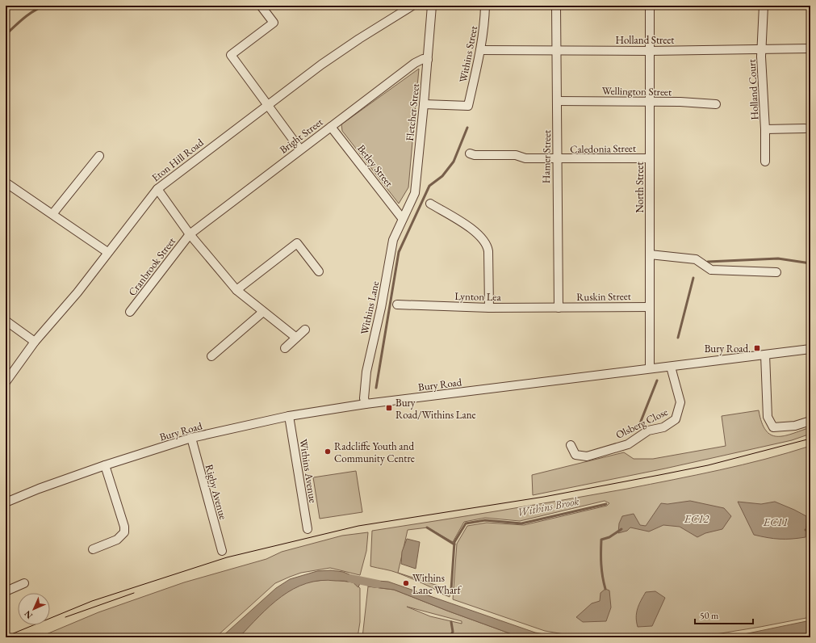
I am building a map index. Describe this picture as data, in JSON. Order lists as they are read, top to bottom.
{
  "streets": {
    "street": [
      "Holland Street",
      "Withins Street",
      "Holland Court",
      "Wellington Street",
      "Fletcher Street",
      "Bright Street",
      "Caledonia Street",
      "Hamer Street",
      "Eton Hill Road",
      "Betley Street",
      "North Street",
      "Cranbrook Street",
      "Lynton Lea",
      "Ruskin Street",
      "Withins Lane",
      "Bury Road",
      "Olsberg Close",
      "Withins Avenue",
      "Rigby Avenue"
    ]
  },
  "crossings": [
    ["Holland Street", "Withins Street"],
    ["Holland Street", "Holland Court"],
    ["Holland Street", "Hamer Street"],
    ["Holland Street", "North Street"],
    ["Withins Street", "Fletcher Street"],
    ["Wellington Street", "Hamer Street"],
    ["Wellington Street", "North Street"],
    ["Fletcher Street", "Bright Street"],
    ["Fletcher Street", "Betley Street"],
    ["Fletcher Street", "Withins Lane"],
    ["Bright Street", "Betley Street"],
    ["Bright Street", "Cranbrook Street"],
    ["Caledonia Street", "Hamer Street"],
    ["Caledonia Street", "North Street"],
    ["Hamer Street", "Lynton Lea"],
    ["Hamer Street", "Ruskin Street"],
    ["Betley Street", "Withins Lane"],
    ["North Street", "Ruskin Street"],
    ["North Street", "Bury Road"],
    ["Lynton Lea", "Ruskin Street"],
    ["Withins Lane", "Bury Road"],
    ["Bury Road", "Olsberg Close"],
    ["Bury Road", "Withins Avenue"],
    ["Bury Road", "Rigby Avenue"]
  ],
  "water": ["Withins Brook", "EC12", "EC11"],
  "places": {
    "transit": ["Bury Road.", "Bury Road/Withins Lane"],
    "other": ["Radcliffe Youth and Community Centre", "Withins Lane Wharf"]
  },
  "scale_bar": "50 m",
  "north": "bottom left"
}
